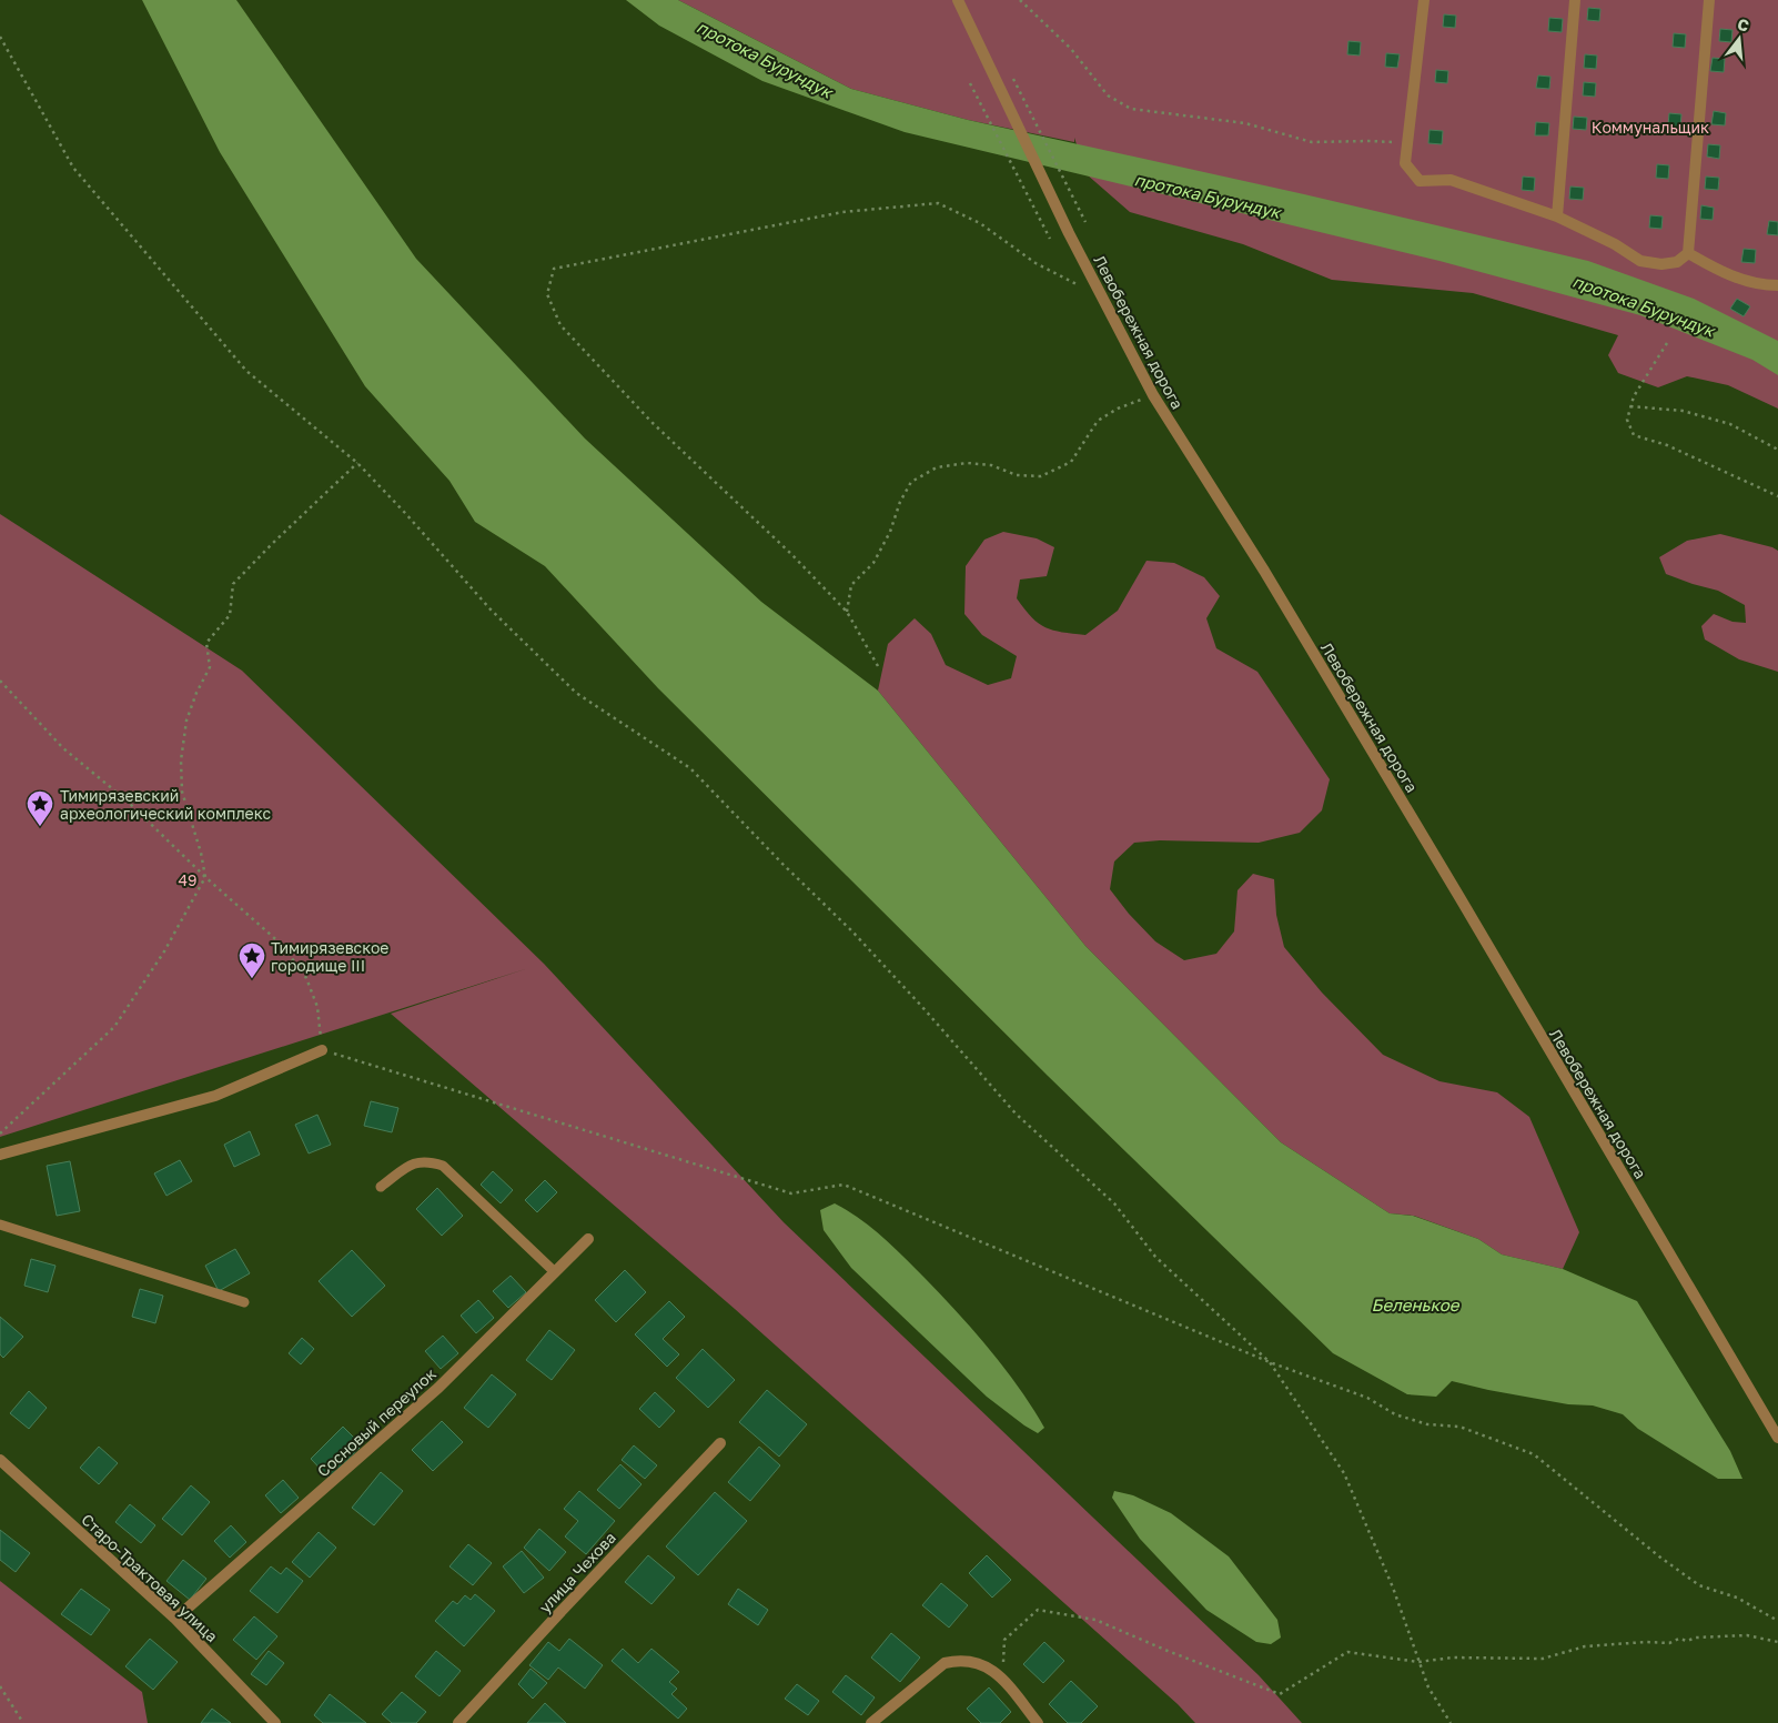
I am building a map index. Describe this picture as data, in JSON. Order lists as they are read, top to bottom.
{
  "streets": {
    "street": [
      "Левобережная дорога",
      "Сосновый переулок",
      "улица Чехова",
      "Старо-Трактовая улица"
    ]
  },
  "crossings": [
    ["Сосновый переулок", "Старо-Трактовая улица"]
  ],
  "water": ["протока Бурундук", "Беленькое"],
  "parks": ["Коммунальщик", "49"],
  "places": {
    "place": ["Тимирязевский археологический комплекс", "Тимирязевское городище III"]
  },
  "north": "top"
}
